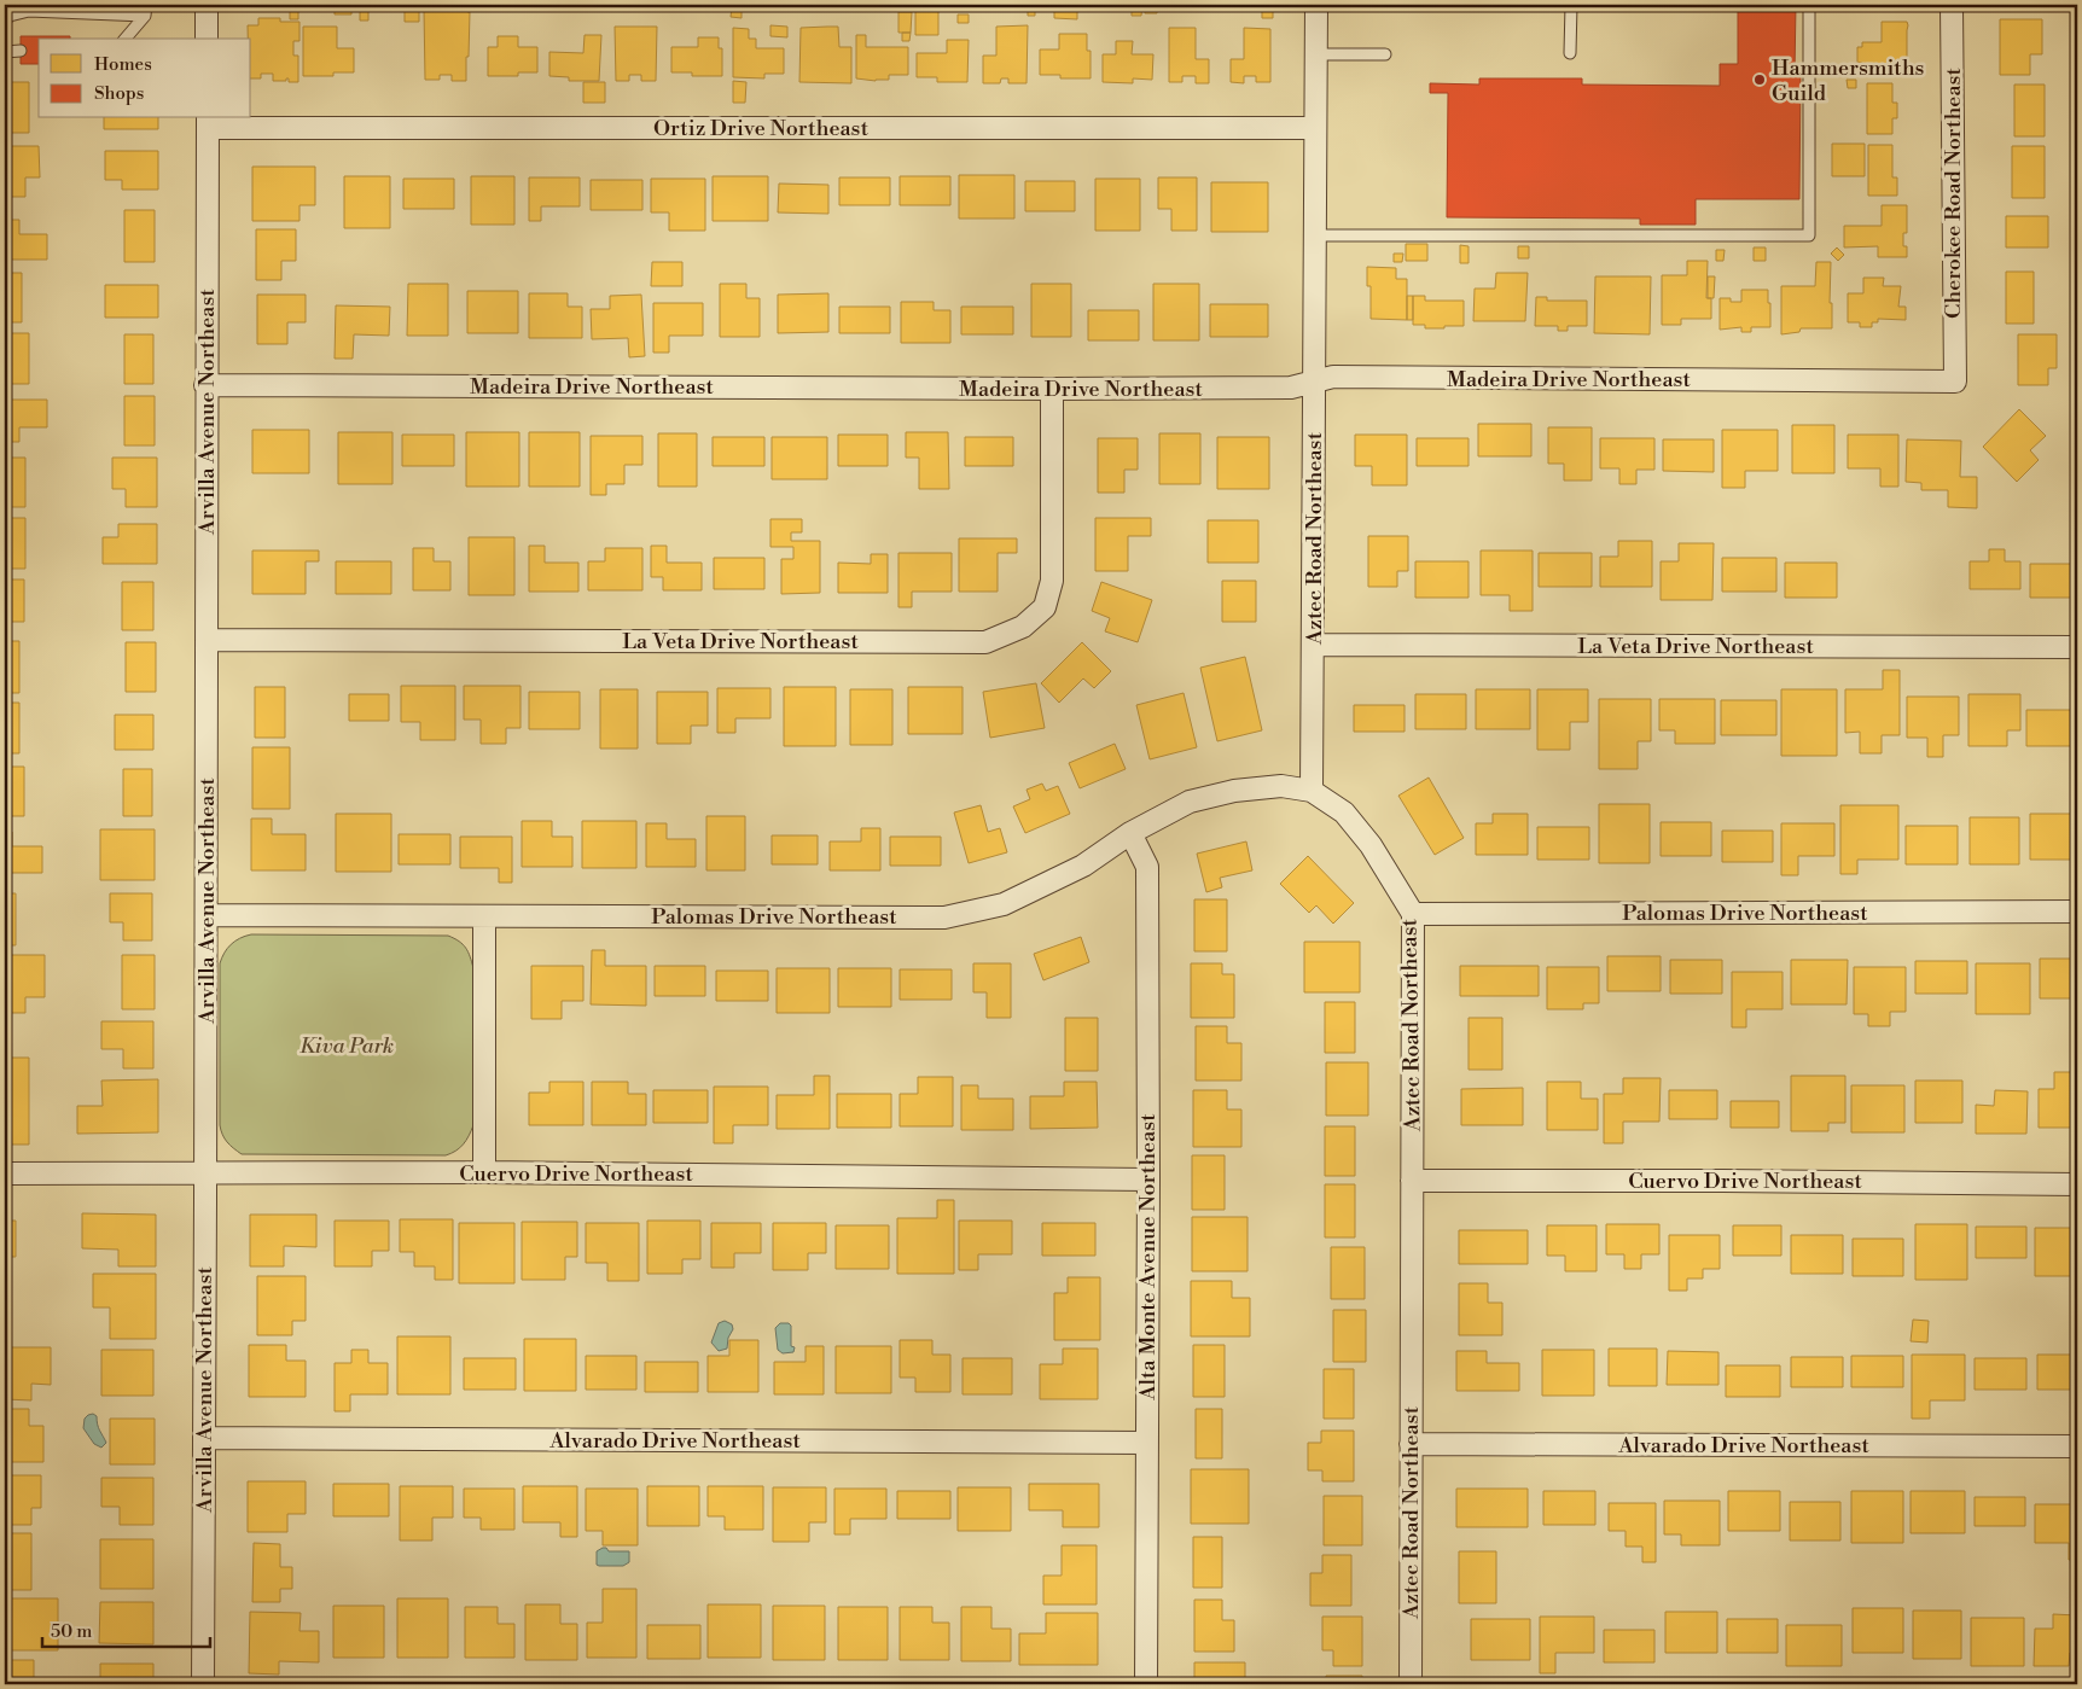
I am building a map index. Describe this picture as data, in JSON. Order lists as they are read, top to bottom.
{
  "streets": {
    "street": [
      "Ortiz Drive Northeast",
      "Cherokee Road Northeast",
      "Madeira Drive Northeast",
      "Arvilla Avenue Northeast",
      "Aztec Road Northeast",
      "La Veta Drive Northeast",
      "Palomas Drive Northeast",
      "Cuervo Drive Northeast",
      "Alta Monte Avenue Northeast",
      "Alvarado Drive Northeast"
    ]
  },
  "crossings": [
    ["Ortiz Drive Northeast", "Arvilla Avenue Northeast"],
    ["Ortiz Drive Northeast", "Aztec Road Northeast"],
    ["Cherokee Road Northeast", "Madeira Drive Northeast"],
    ["Madeira Drive Northeast", "Arvilla Avenue Northeast"],
    ["Madeira Drive Northeast", "Aztec Road Northeast"],
    ["Madeira Drive Northeast", "La Veta Drive Northeast"],
    ["Arvilla Avenue Northeast", "La Veta Drive Northeast"],
    ["Arvilla Avenue Northeast", "Palomas Drive Northeast"],
    ["Arvilla Avenue Northeast", "Cuervo Drive Northeast"],
    ["Arvilla Avenue Northeast", "Alvarado Drive Northeast"],
    ["Aztec Road Northeast", "La Veta Drive Northeast"],
    ["Aztec Road Northeast", "Palomas Drive Northeast"],
    ["Aztec Road Northeast", "Cuervo Drive Northeast"],
    ["Aztec Road Northeast", "Alvarado Drive Northeast"],
    ["Palomas Drive Northeast", "Alta Monte Avenue Northeast"],
    ["Cuervo Drive Northeast", "Alta Monte Avenue Northeast"],
    ["Alta Monte Avenue Northeast", "Alvarado Drive Northeast"]
  ],
  "parks": ["Kiva Park"],
  "places": ["Hammersmiths Guild"],
  "legend": ["Homes", "Shops"],
  "scale_bar": "50 m"
}
